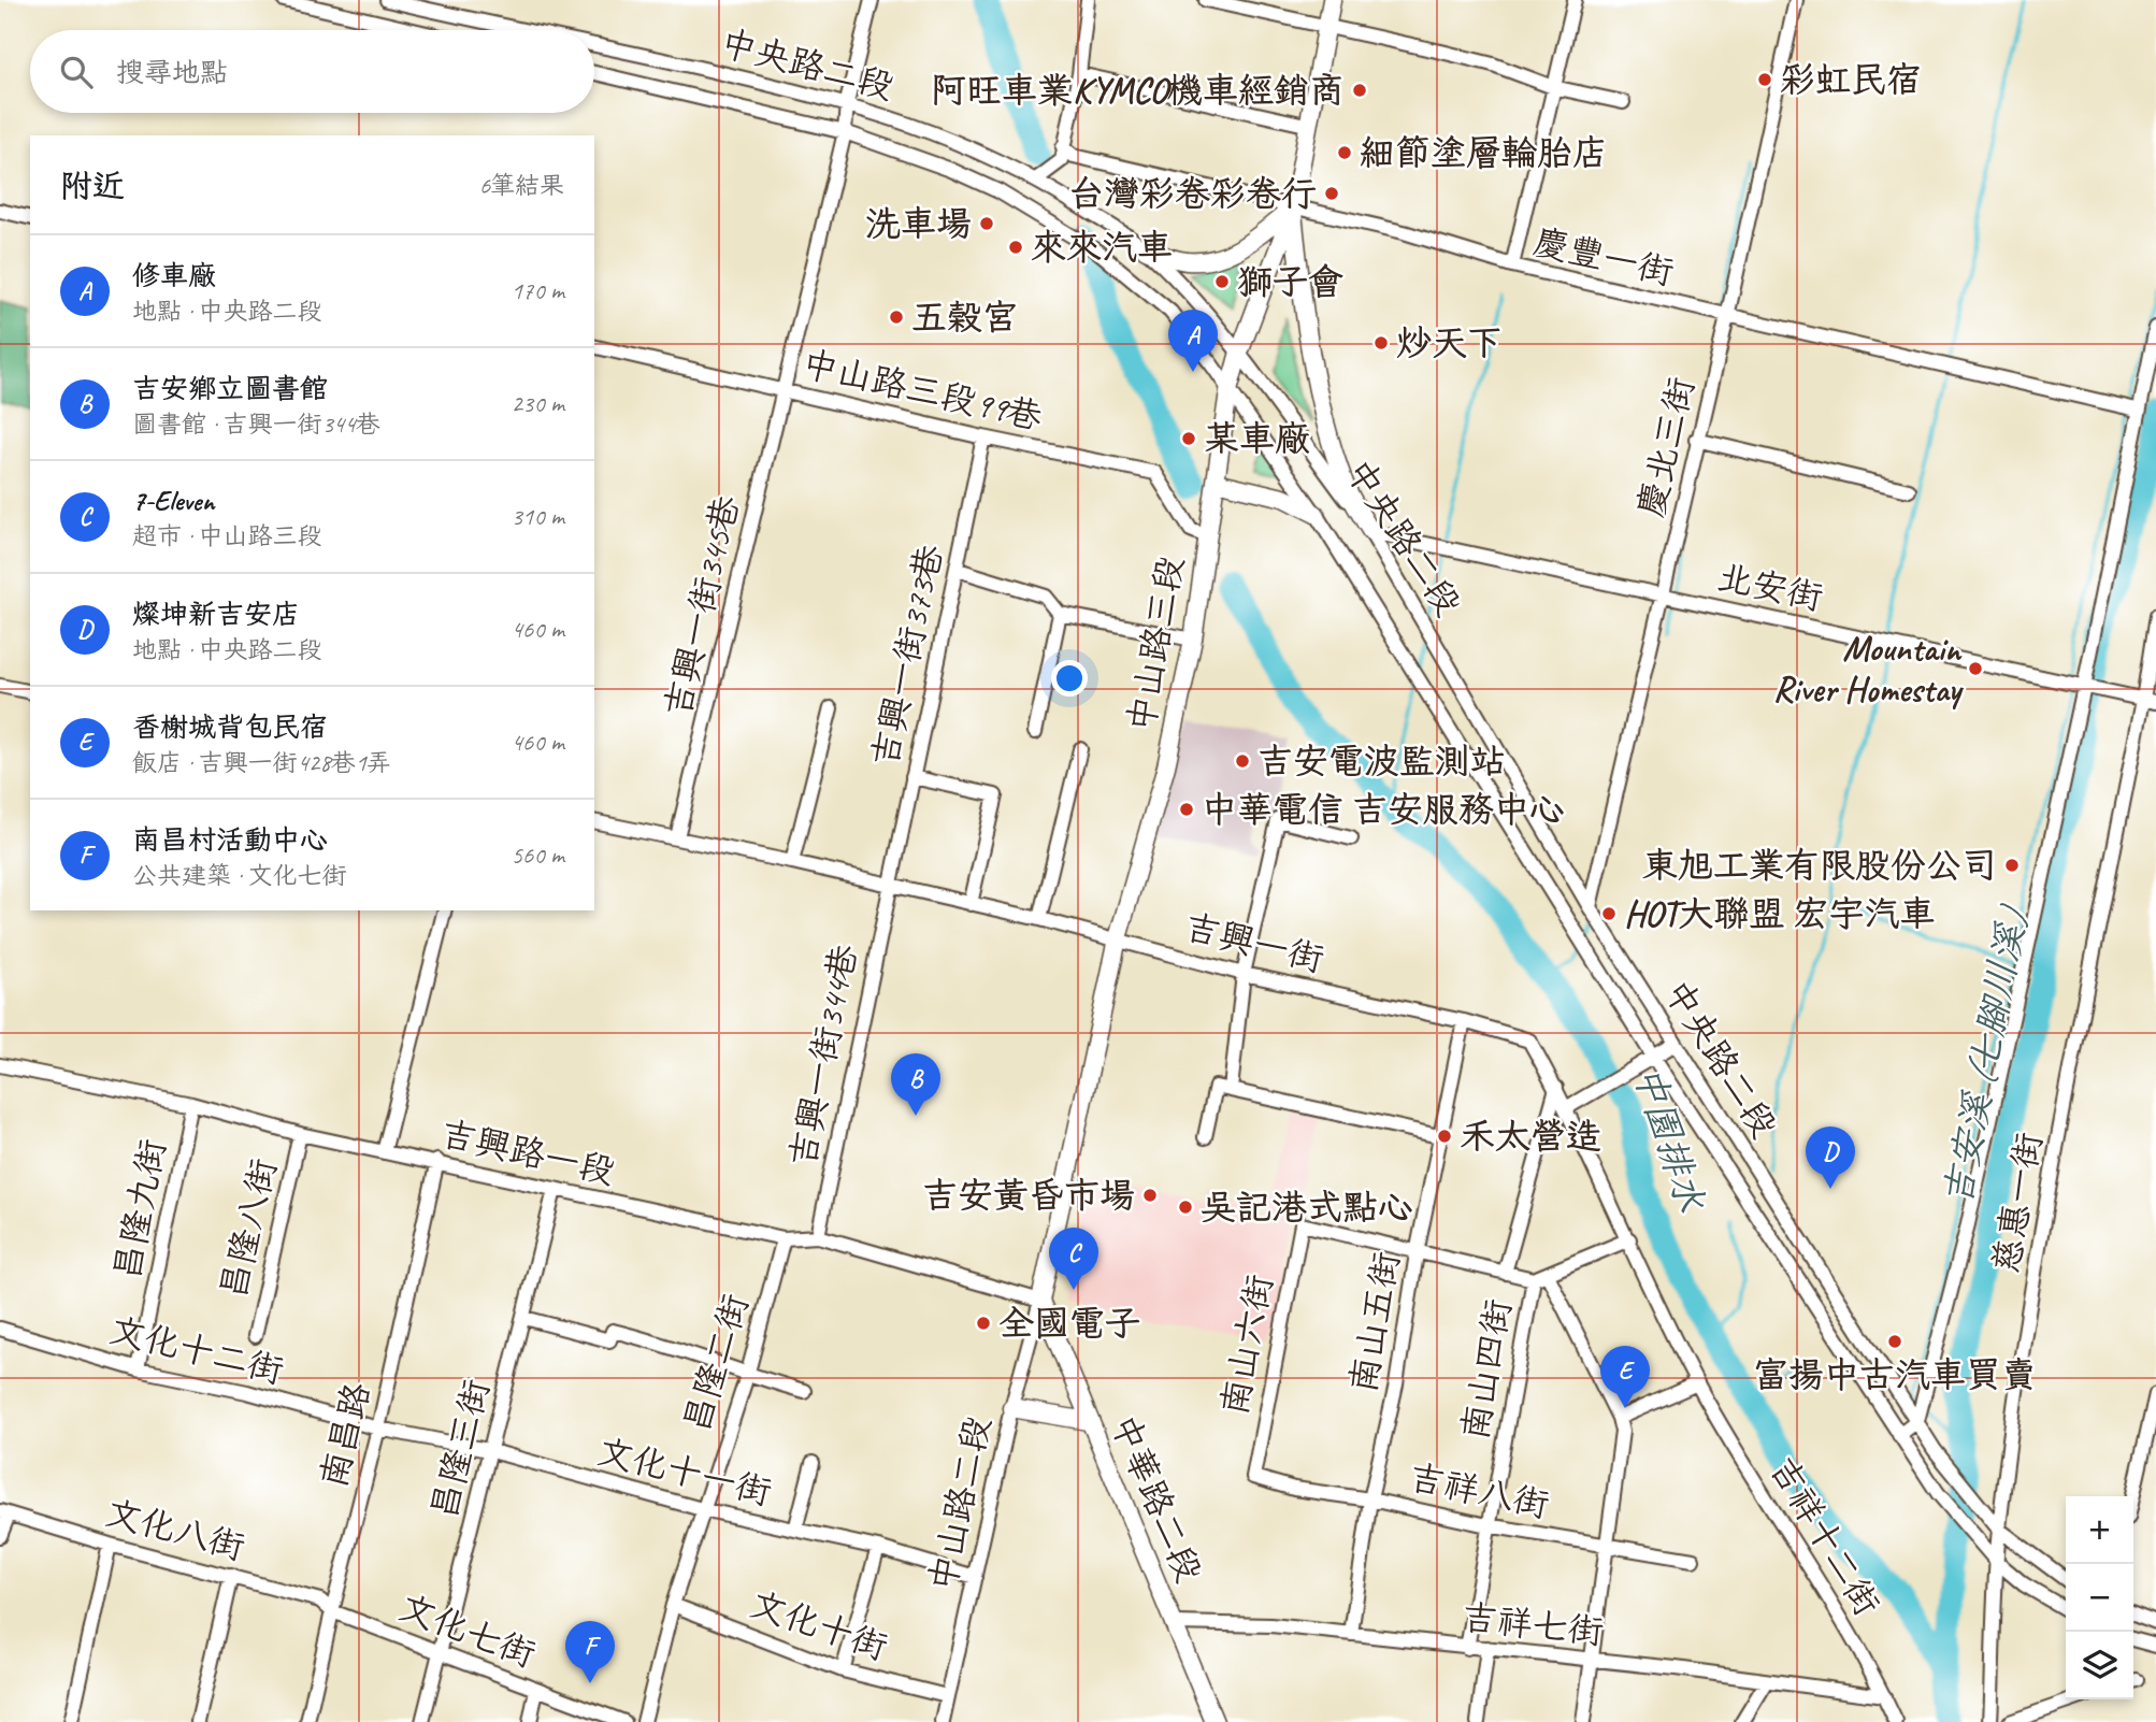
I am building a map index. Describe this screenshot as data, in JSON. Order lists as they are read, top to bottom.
{
  "streets": {
    "main road": ["中山路三段", "中華路二段"],
    "street": [
      "中央路二段",
      "慶豐一街",
      "中山路三段99巷",
      "慶北三街",
      "北安街",
      "吉興一街345巷",
      "吉興一街373巷",
      "吉興一街",
      "吉興一街344巷",
      "吉興路一段",
      "慈惠一街",
      "昌隆九街",
      "昌隆八街",
      "南山五街",
      "南山六街",
      "文化十二街",
      "昌隆二街",
      "南山四街",
      "南昌路",
      "昌隆三街",
      "文化十一街",
      "吉祥八街",
      "中山路二段",
      "文化八街",
      "吉祥十二街",
      "吉祥七街",
      "文化十街",
      "文化七街"
    ]
  },
  "crossings": [
    ["中央路二段", "慶北三街"],
    ["中央路二段", "北安街"],
    ["中央路二段", "吉興一街345巷"],
    ["中央路二段", "中山路三段"],
    ["中央路二段", "慈惠一街"],
    ["慶豐一街", "慶北三街"],
    ["慶豐一街", "中山路三段"],
    ["中山路三段99巷", "吉興一街345巷"],
    ["中山路三段99巷", "中山路三段"],
    ["中山路三段99巷", "吉興一街373巷"],
    ["慶北三街", "北安街"],
    ["北安街", "慈惠一街"],
    ["吉興一街345巷", "吉興一街"],
    ["中山路三段", "吉興一街"],
    ["中山路三段", "吉興路一段"],
    ["中山路三段", "中華路二段"],
    ["中山路三段", "中山路二段"],
    ["吉興一街373巷", "吉興一街"],
    ["吉興一街373巷", "吉興一街344巷"],
    ["吉興一街", "吉興一街344巷"],
    ["吉興一街", "南山五街"],
    ["吉興一街", "吉祥十二街"],
    ["吉興一街344巷", "吉興路一段"],
    ["吉興路一段", "昌隆九街"],
    ["吉興路一段", "昌隆八街"],
    ["吉興路一段", "昌隆二街"],
    ["吉興路一段", "南昌路"],
    ["吉興路一段", "昌隆三街"],
    ["吉興路一段", "中華路二段"],
    ["吉興路一段", "中山路二段"],
    ["昌隆九街", "文化十二街"],
    ["南山五街", "南山六街"],
    ["南山五街", "吉祥八街"],
    ["南山五街", "吉祥七街"],
    ["南山六街", "吉祥八街"],
    ["文化十二街", "南昌路"],
    ["文化十二街", "文化十一街"],
    ["昌隆二街", "文化十一街"],
    ["昌隆二街", "文化十街"],
    ["南山四街", "吉祥八街"],
    ["南山四街", "吉祥七街"],
    ["南昌路", "文化十一街"],
    ["南昌路", "文化八街"],
    ["南昌路", "文化七街"],
    ["昌隆三街", "文化十一街"],
    ["昌隆三街", "文化七街"],
    ["文化十一街", "中山路二段"],
    ["中華路二段", "中山路二段"],
    ["中華路二段", "吉祥七街"],
    ["中山路二段", "文化十街"],
    ["文化八街", "文化七街"],
    ["吉祥十二街", "吉祥七街"]
  ],
  "water": ["吉安溪 (七腳川溪)", "中園排水"],
  "places": [
    "彩虹民宿",
    "阿旺車業KYMCO機車經銷商",
    "細節塗層輪胎店",
    "台灣彩卷彩卷行",
    "洗車場",
    "來來汽車",
    "獅子會",
    "五榖宮",
    "炒天下",
    "某車廠",
    "Mountain River Homestay",
    "吉安電波監測站",
    "中華電信 吉安服務中心",
    "東旭工業有限股份公司",
    "HOT大聯盟 宏宇汽車",
    "禾太營造",
    "吉安黃昏市場",
    "吳記港式點心",
    "全國電子",
    "富揚中古汽車買賣"
  ],
  "page": {
    "search": "搜尋地點",
    "heading": ["附近", "6筆結果"],
    "list": [
      {
        "mark": "A",
        "name": "修車廠",
        "note": "地點 · 中央路二段",
        "value": "170 m"
      },
      {
        "mark": "B",
        "name": "吉安鄉立圖書館",
        "note": "圖書館 · 吉興一街344巷",
        "value": "230 m"
      },
      {
        "mark": "C",
        "name": "7-Eleven",
        "note": "超市 · 中山路三段",
        "value": "310 m"
      },
      {
        "mark": "D",
        "name": "燦坤新吉安店",
        "note": "地點 · 中央路二段",
        "value": "460 m"
      },
      {
        "mark": "E",
        "name": "香榭城背包民宿",
        "note": "飯店 · 吉興一街428巷1弄",
        "value": "460 m"
      },
      {
        "mark": "F",
        "name": "南昌村活動中心",
        "note": "公共建築 · 文化七街",
        "value": "560 m"
      }
    ],
    "pins": [
      "A",
      "B",
      "D",
      "C",
      "E",
      "F"
    ],
    "map_buttons": ["+", "−"]
  }
}
